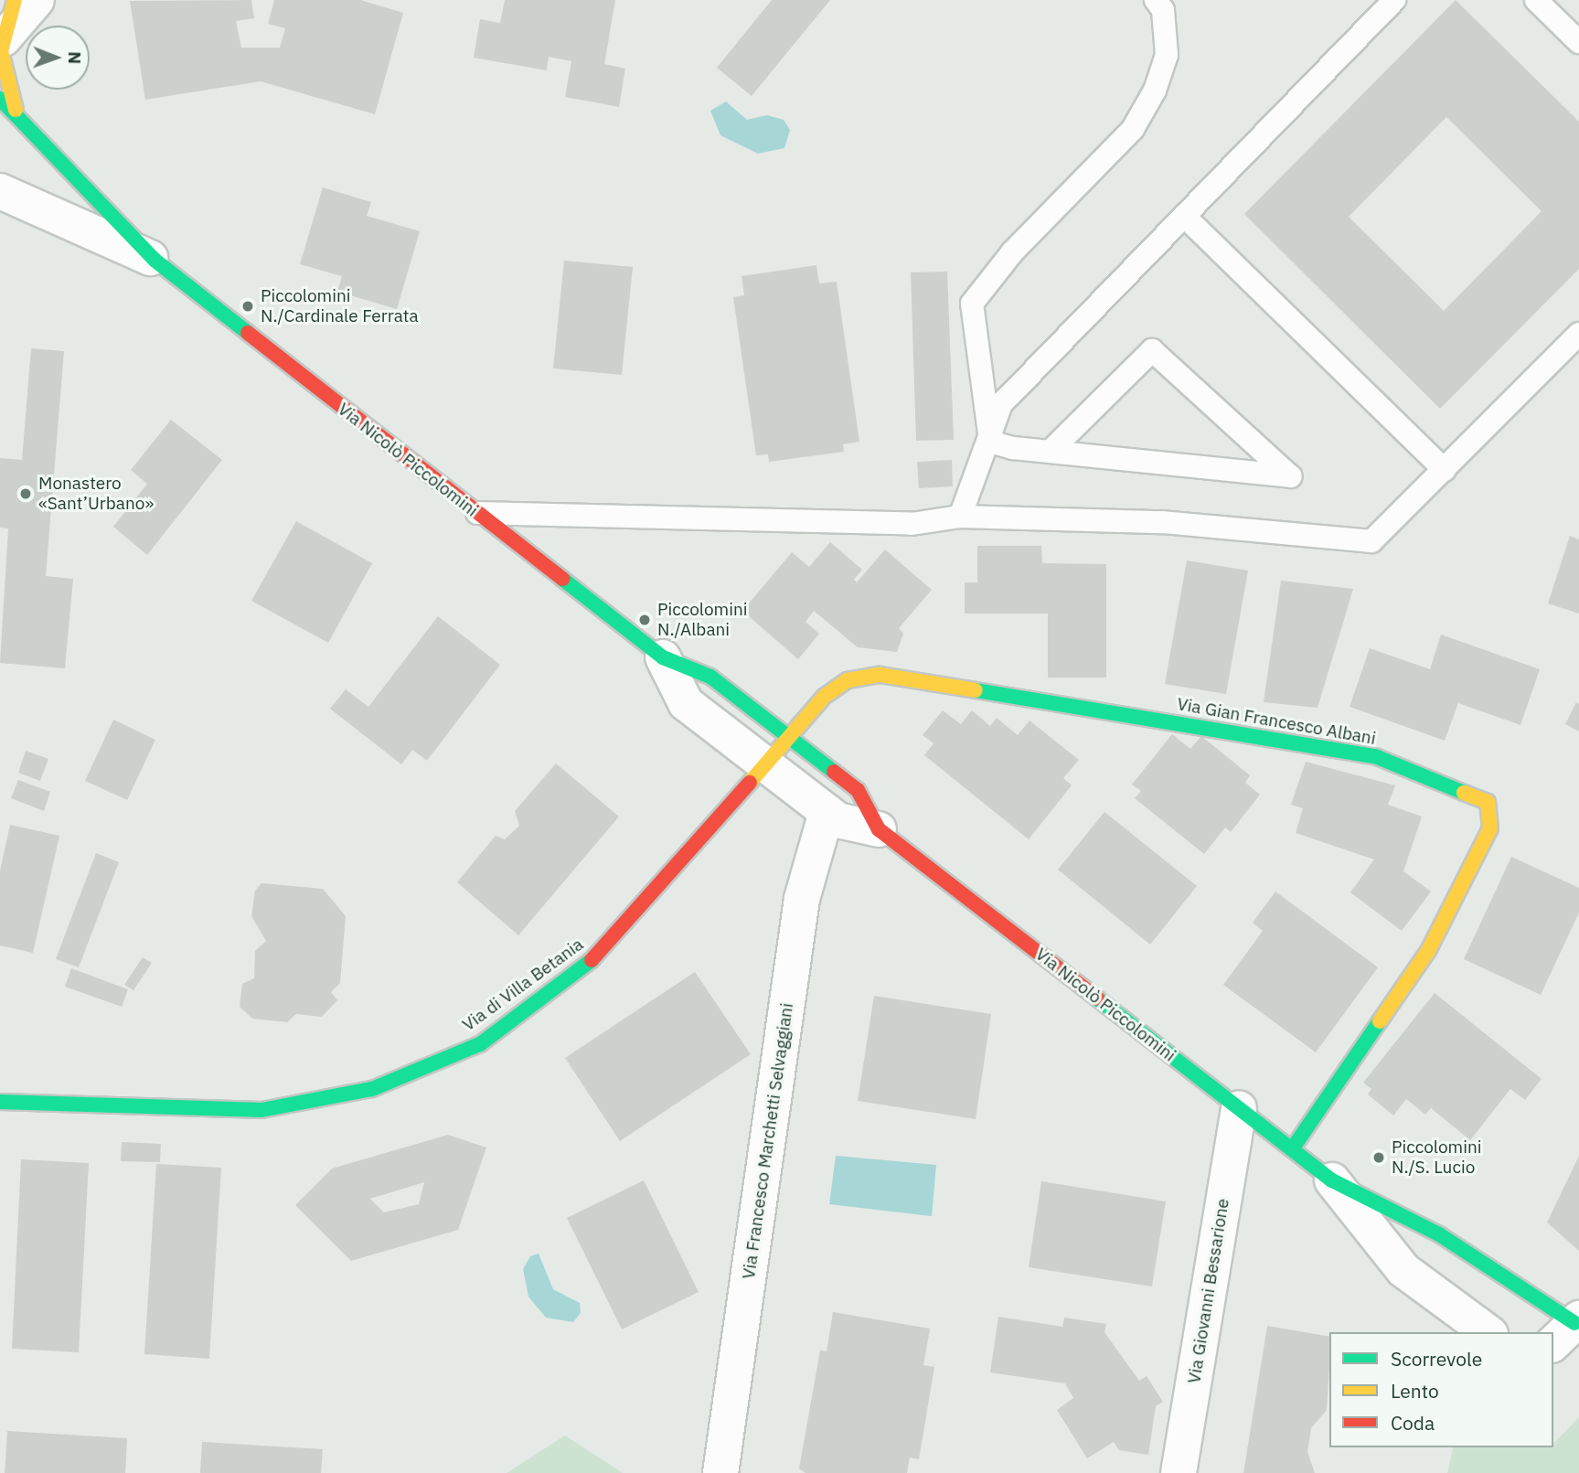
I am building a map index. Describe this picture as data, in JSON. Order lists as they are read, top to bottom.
{
  "streets": {
    "street": [
      "Via Nicolò Piccolomini",
      "Via Gian Francesco Albani",
      "Via di Villa Betania",
      "Via Francesco Marchetti Selvaggiani",
      "Via Giovanni Bessarione"
    ]
  },
  "crossings": [
    ["Via Nicolò Piccolomini", "Via Gian Francesco Albani"],
    ["Via Nicolò Piccolomini", "Via di Villa Betania"],
    ["Via Nicolò Piccolomini", "Via Francesco Marchetti Selvaggiani"],
    ["Via Nicolò Piccolomini", "Via Giovanni Bessarione"],
    ["Via Gian Francesco Albani", "Via di Villa Betania"]
  ],
  "places": [
    "Piccolomini N./Cardinale Ferrata",
    "Monastero «Sant’Urbano»",
    "Piccolomini N./Albani",
    "Piccolomini N./S. Lucio"
  ],
  "legend": ["Scorrevole", "Lento", "Coda"],
  "north": "right"
}
